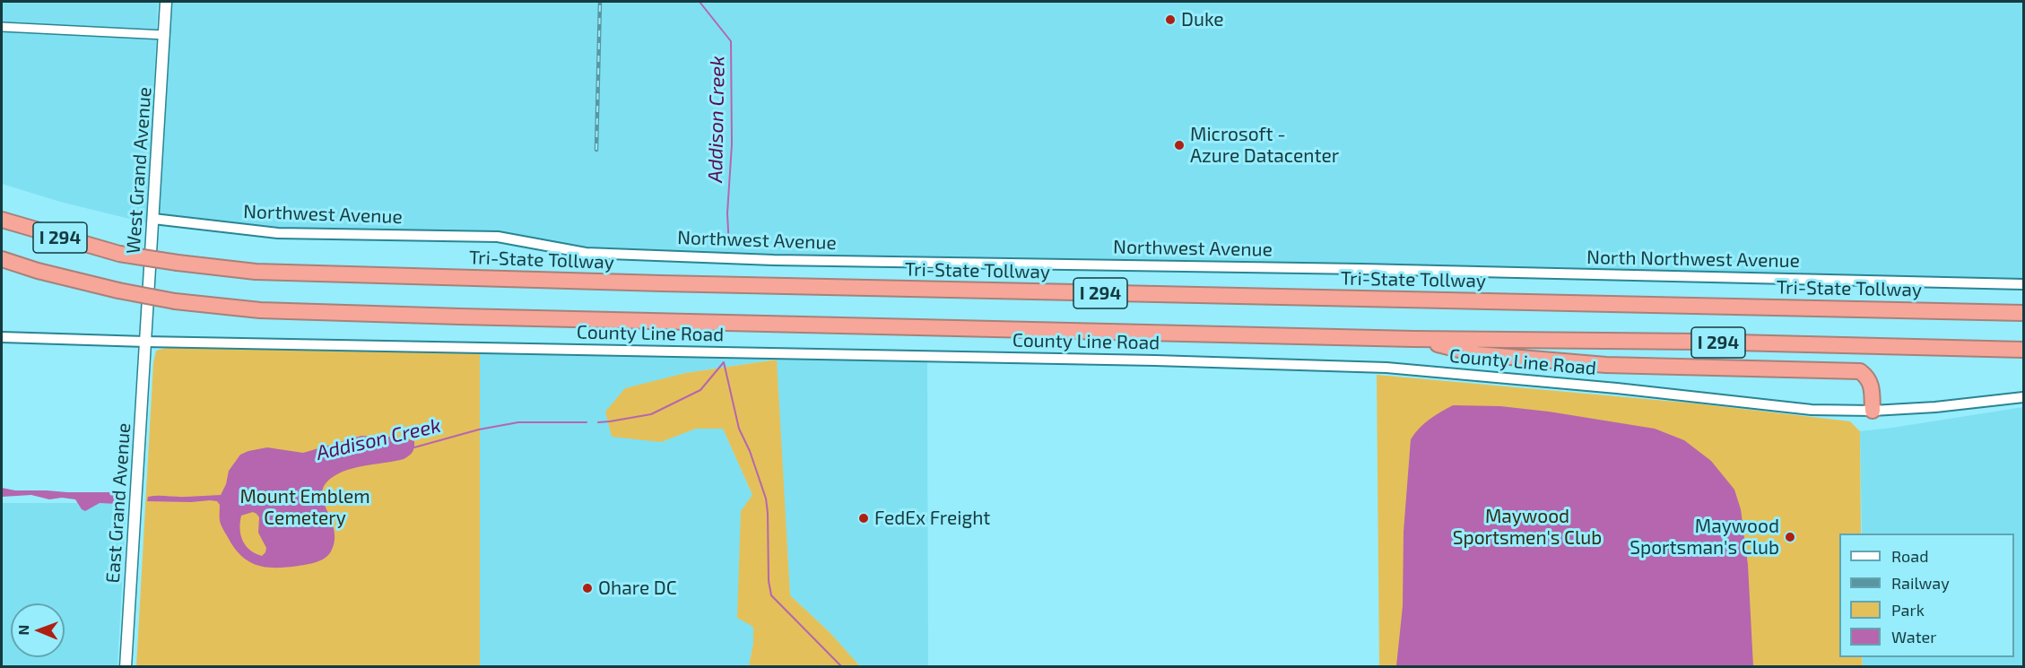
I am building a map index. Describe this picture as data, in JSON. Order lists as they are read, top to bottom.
{
  "streets": {
    "highway": ["I 294", "Tri-State Tollway"],
    "main road": ["West Grand Avenue", "East Grand Avenue"],
    "street": ["Northwest Avenue", "North Northwest Avenue", "County Line Road"]
  },
  "crossings": [
    ["West Grand Avenue", "Northwest Avenue"],
    ["West Grand Avenue", "County Line Road"],
    ["West Grand Avenue", "East Grand Avenue"],
    ["Northwest Avenue", "North Northwest Avenue"],
    ["County Line Road", "East Grand Avenue"]
  ],
  "water": ["Addison Creek"],
  "parks": ["Mount Emblem Cemetery", "Maywood Sportsmen's Club"],
  "places": [
    "Duke",
    "Microsoft - Azure Datacenter",
    "FedEx Freight",
    "Maywood Sportsman's Club",
    "Ohare DC"
  ],
  "legend": [
    "Road",
    "Railway",
    "Park",
    "Water"
  ],
  "north": "left"
}
